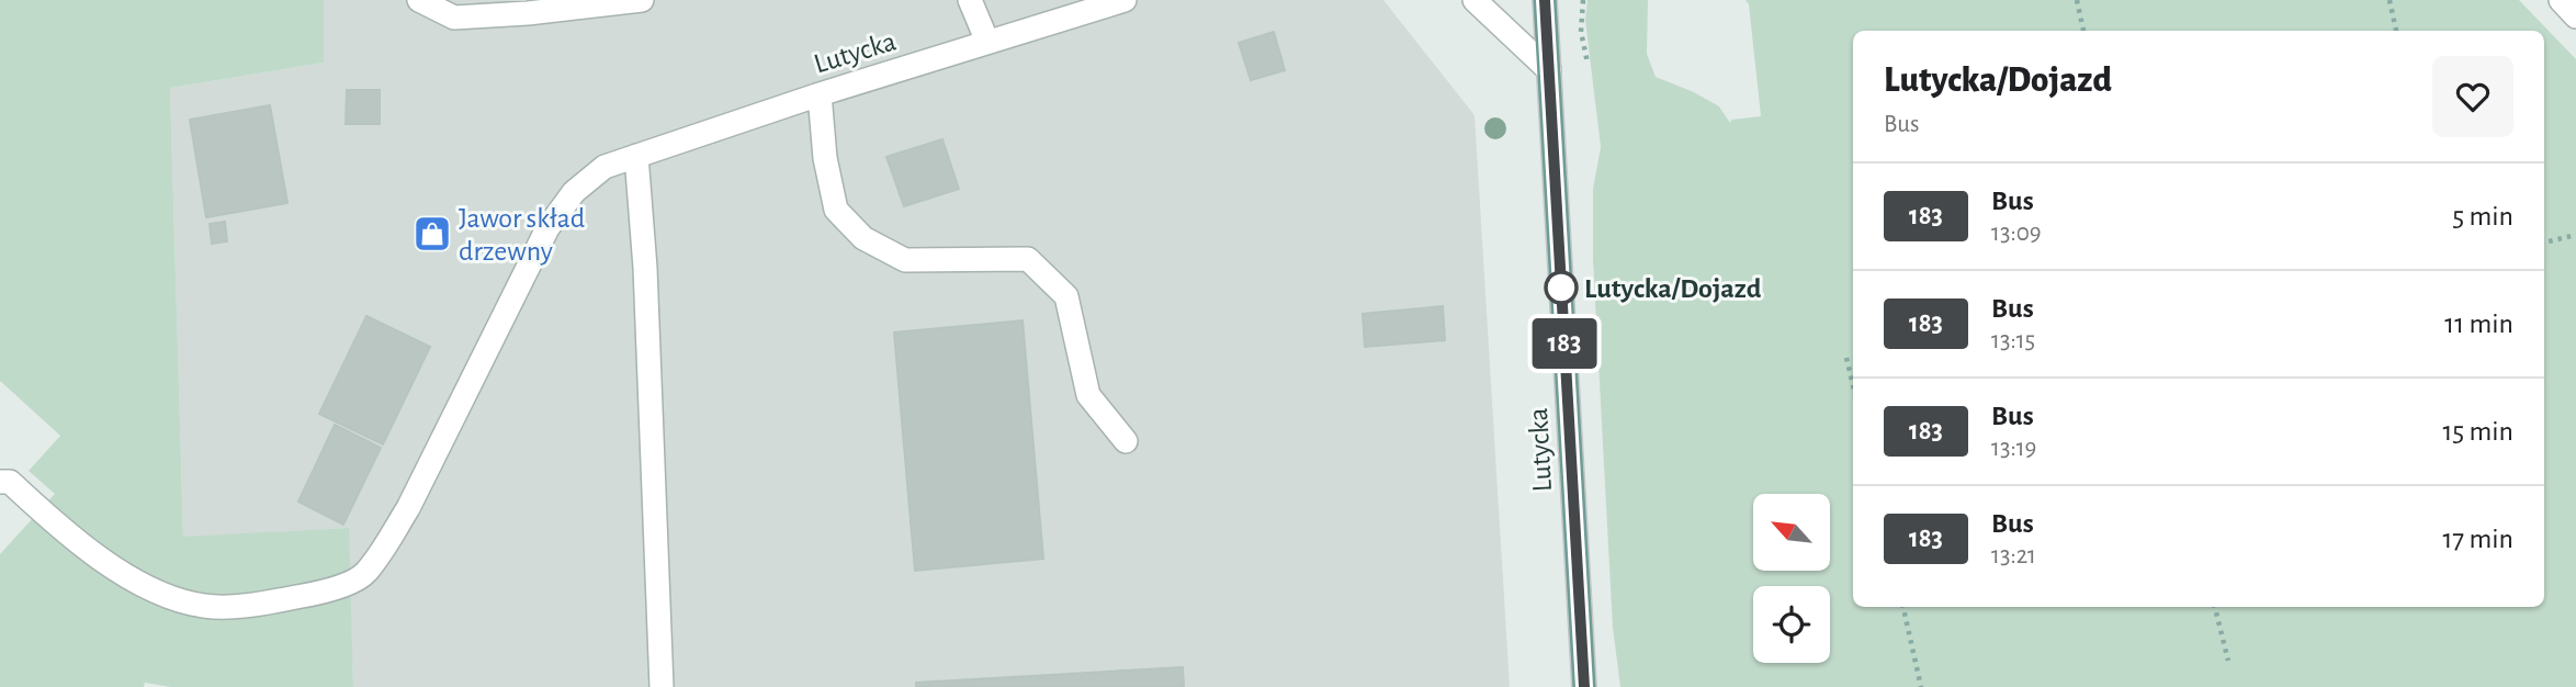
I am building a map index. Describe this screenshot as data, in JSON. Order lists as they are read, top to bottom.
{
  "streets": {
    "main road": ["Lutycka"]
  },
  "places": {
    "shop": ["Jawor skład drzewny"],
    "other": ["Lutycka/Dojazd"]
  },
  "lines": ["bus line 183"],
  "north": "top left",
  "page": {
    "on_map": "183",
    "heading": ["Lutycka/Dojazd", "Bus"],
    "list": [
      {
        "mark": "183",
        "name": "Bus",
        "note": "13:09",
        "value": "5 min"
      },
      {
        "mark": "183",
        "name": "Bus",
        "note": "13:15",
        "value": "11 min"
      },
      {
        "mark": "183",
        "name": "Bus",
        "note": "13:19",
        "value": "15 min"
      },
      {
        "mark": "183",
        "name": "Bus",
        "note": "13:21",
        "value": "17 min"
      }
    ]
  }
}
